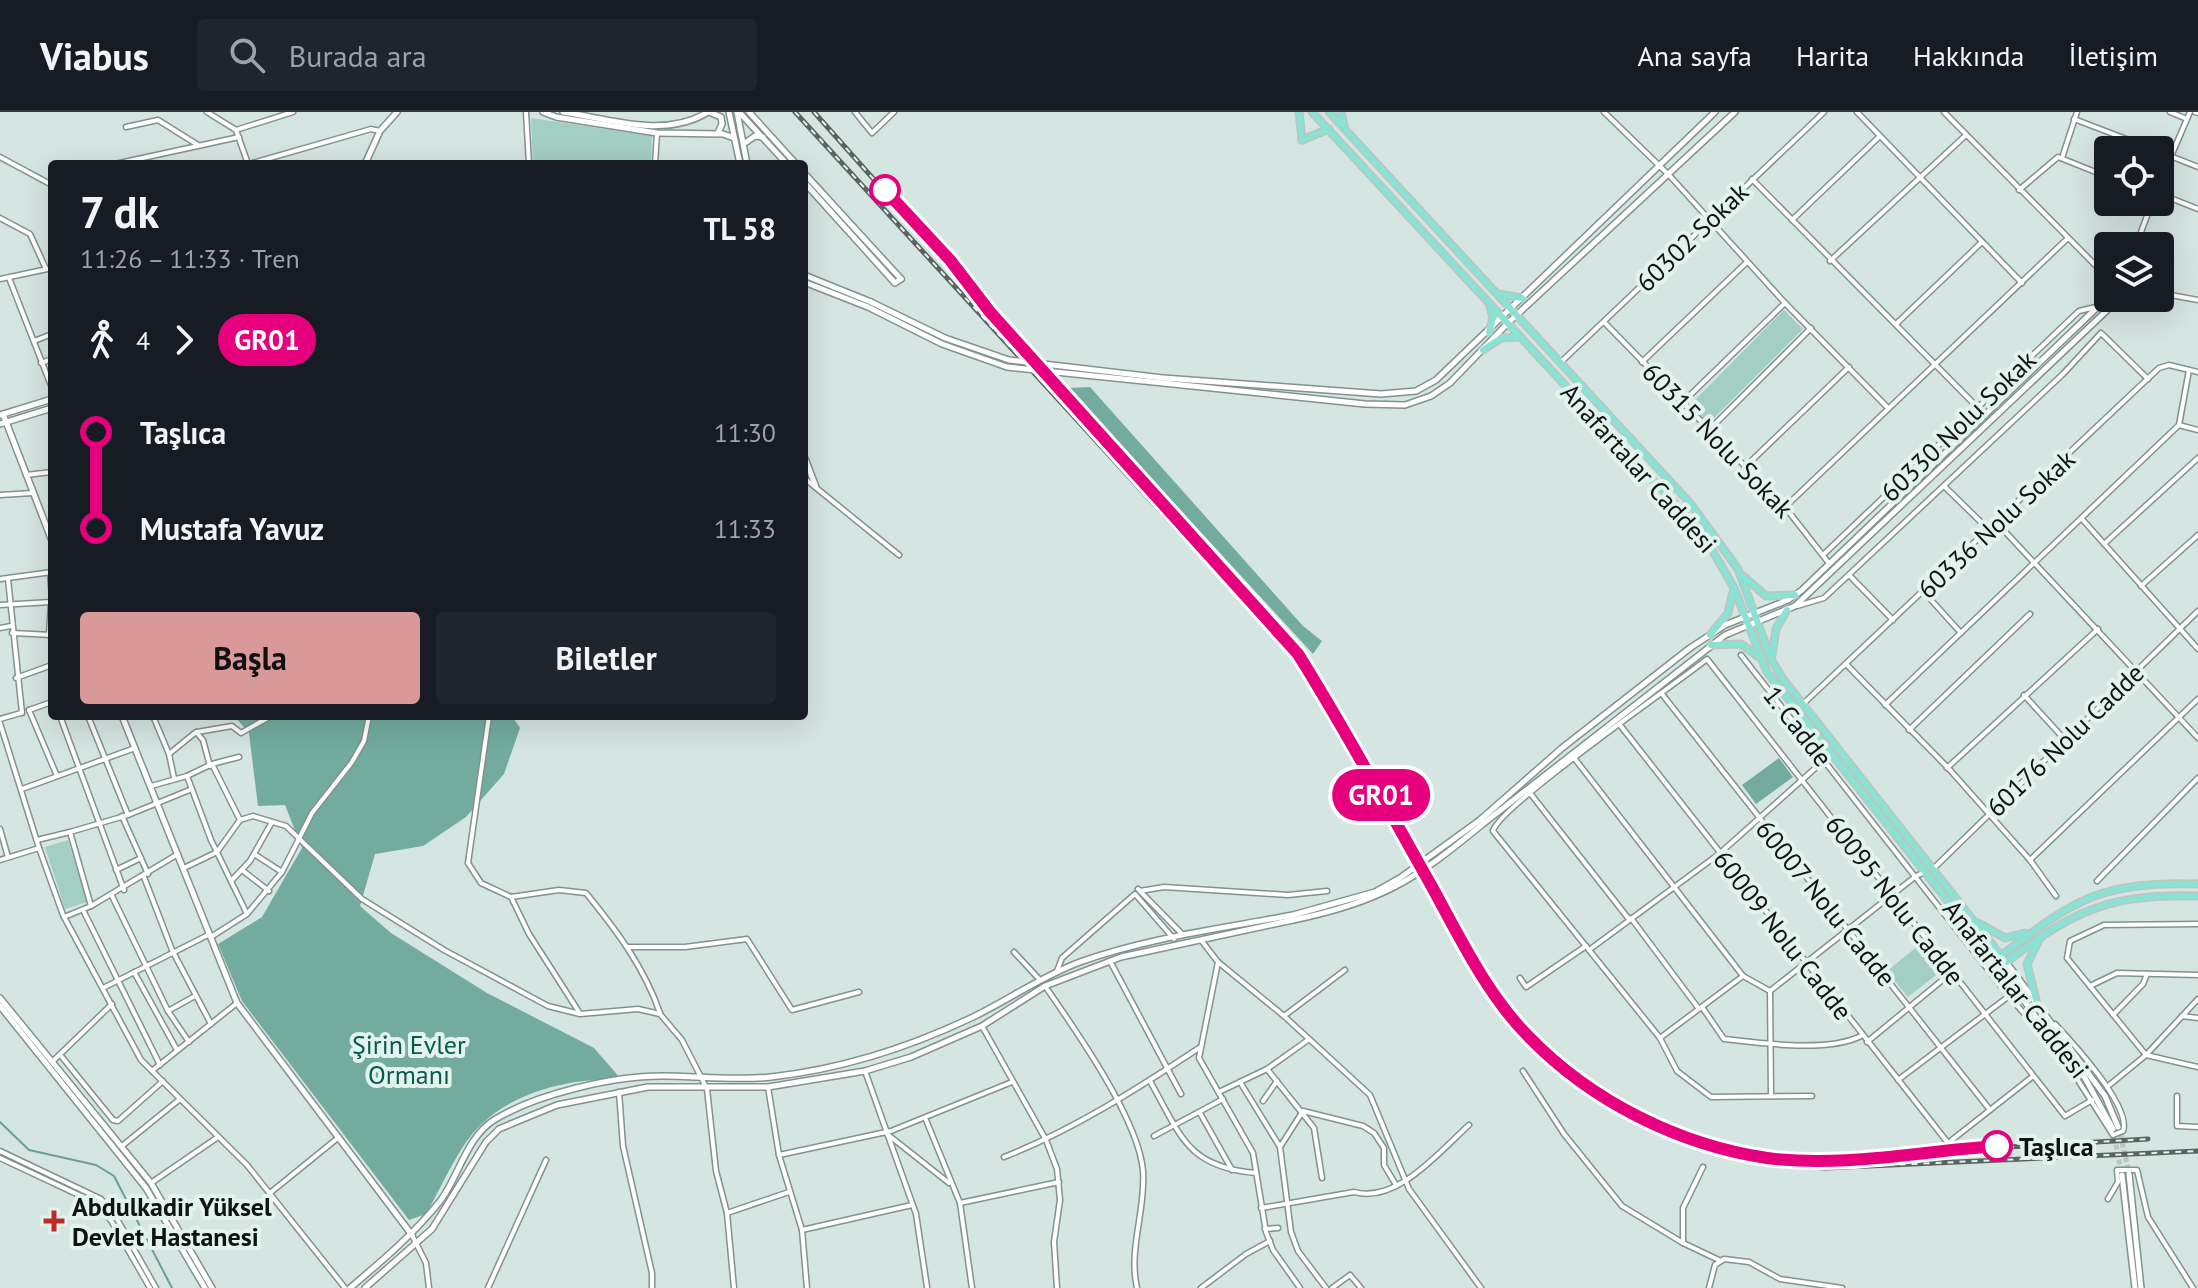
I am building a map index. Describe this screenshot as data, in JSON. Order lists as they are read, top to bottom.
{
  "streets": {
    "main road": ["Anafartalar Caddesi"],
    "street": [
      "60302 Sokak",
      "60330 Nolu Sokak",
      "60315 Nolu Sokak",
      "60336 Nolu Sokak",
      "1. Cadde",
      "60176 Nolu Cadde",
      "60095 Nolu Cadde",
      "60007 Nolu Cadde",
      "60009 Nolu Cadde"
    ]
  },
  "crossings": [
    ["60302 Sokak", "60315 Nolu Sokak"],
    ["60302 Sokak", "Anafartalar Caddesi"],
    ["60330 Nolu Sokak", "60315 Nolu Sokak"],
    ["Anafartalar Caddesi", "60336 Nolu Sokak"],
    ["Anafartalar Caddesi", "1. Cadde"],
    ["Anafartalar Caddesi", "60176 Nolu Cadde"],
    ["1. Cadde", "60095 Nolu Cadde"],
    ["60095 Nolu Cadde", "60007 Nolu Cadde"],
    ["60007 Nolu Cadde", "60009 Nolu Cadde"]
  ],
  "parks": ["Şirin Evler Ormanı"],
  "places": {
    "other": ["Taşlıca"],
    "health": ["Abdulkadir Yüksel Devlet Hastanesi"]
  },
  "page": {
    "header": "Viabus",
    "search": "Burada ara",
    "nav": [
      "Ana sayfa",
      "Harita",
      "Hakkında",
      "İletişim"
    ],
    "on_map": "GR01",
    "heading": ["7 dk", "11:26 – 11:33 · Tren", "TL 58"],
    "legs": ["4", "GR01"],
    "list": [
      {
        "name": "Taşlıca",
        "value": "11:30"
      },
      {
        "name": "Mustafa Yavuz",
        "value": "11:33"
      }
    ],
    "buttons": ["Başla", "Biletler"]
  }
}
